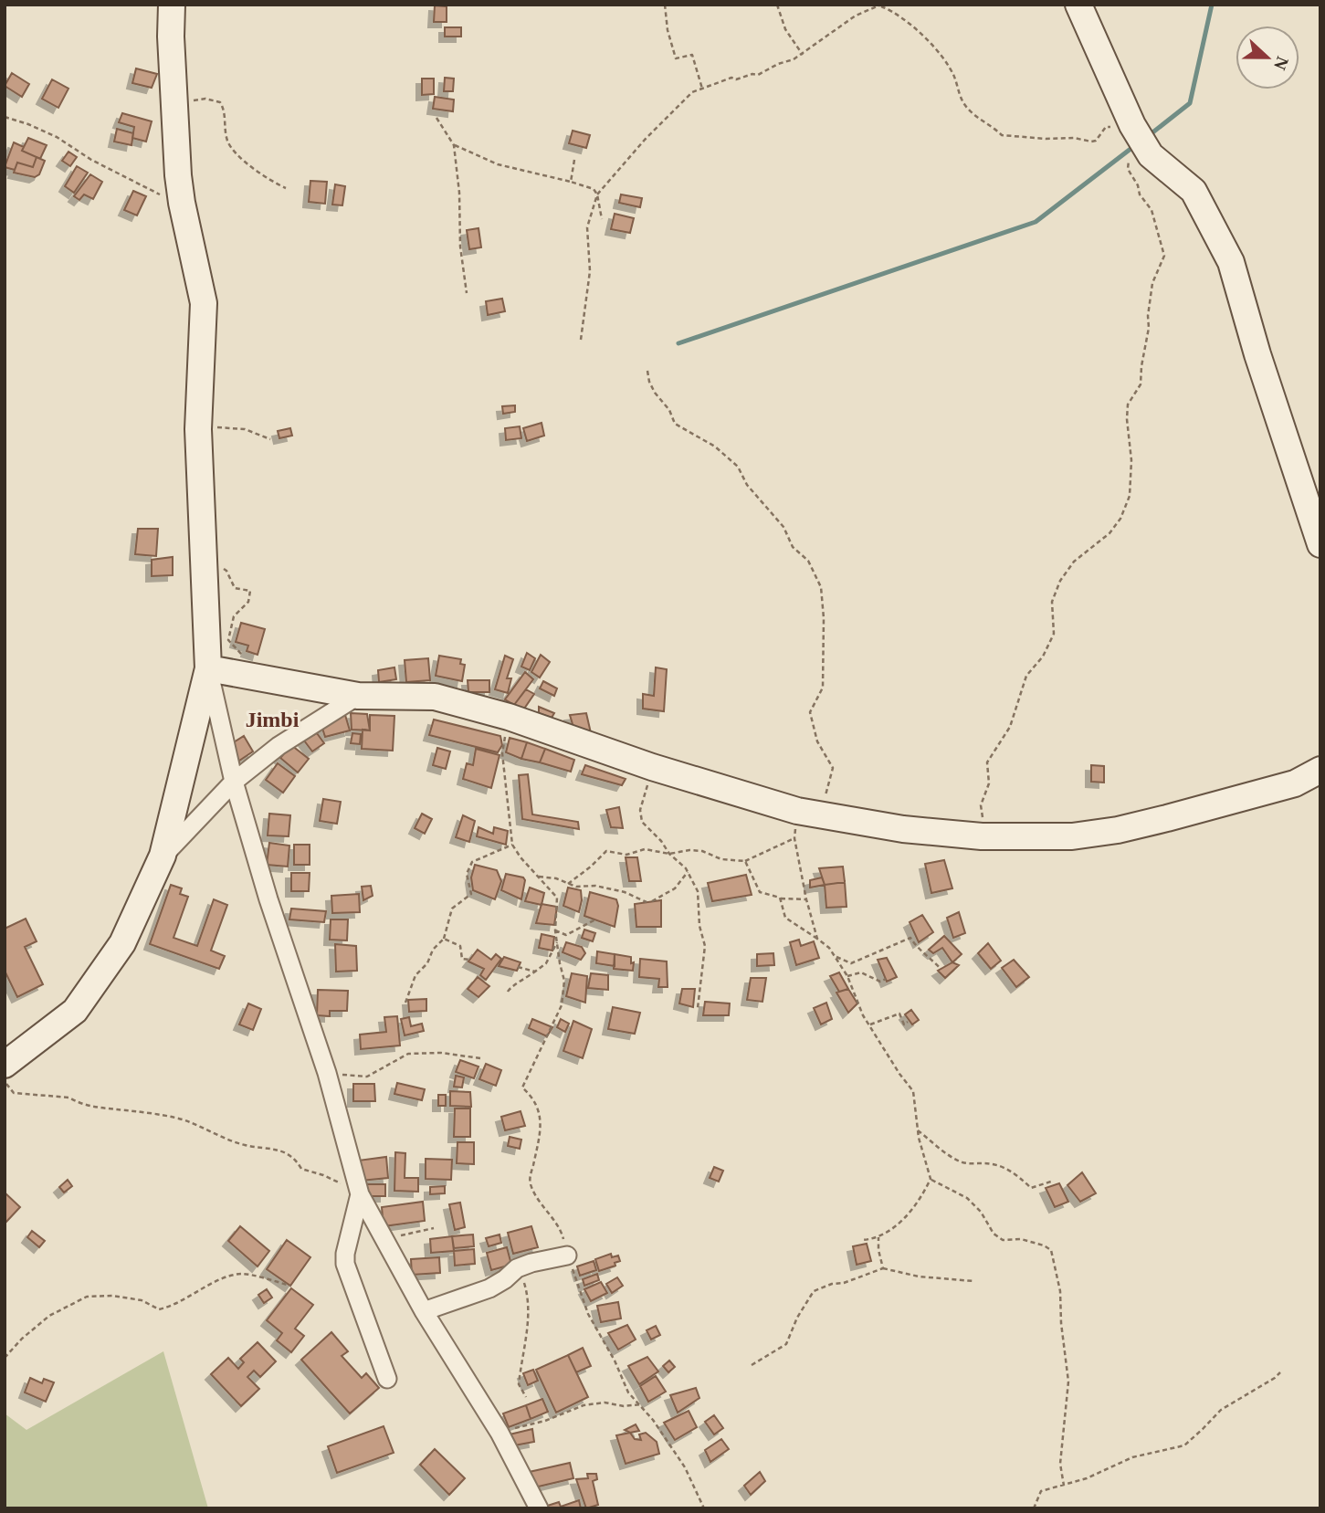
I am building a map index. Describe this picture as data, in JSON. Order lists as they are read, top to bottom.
{
  "districts": ["Jimbi"],
  "north": "right"
}
